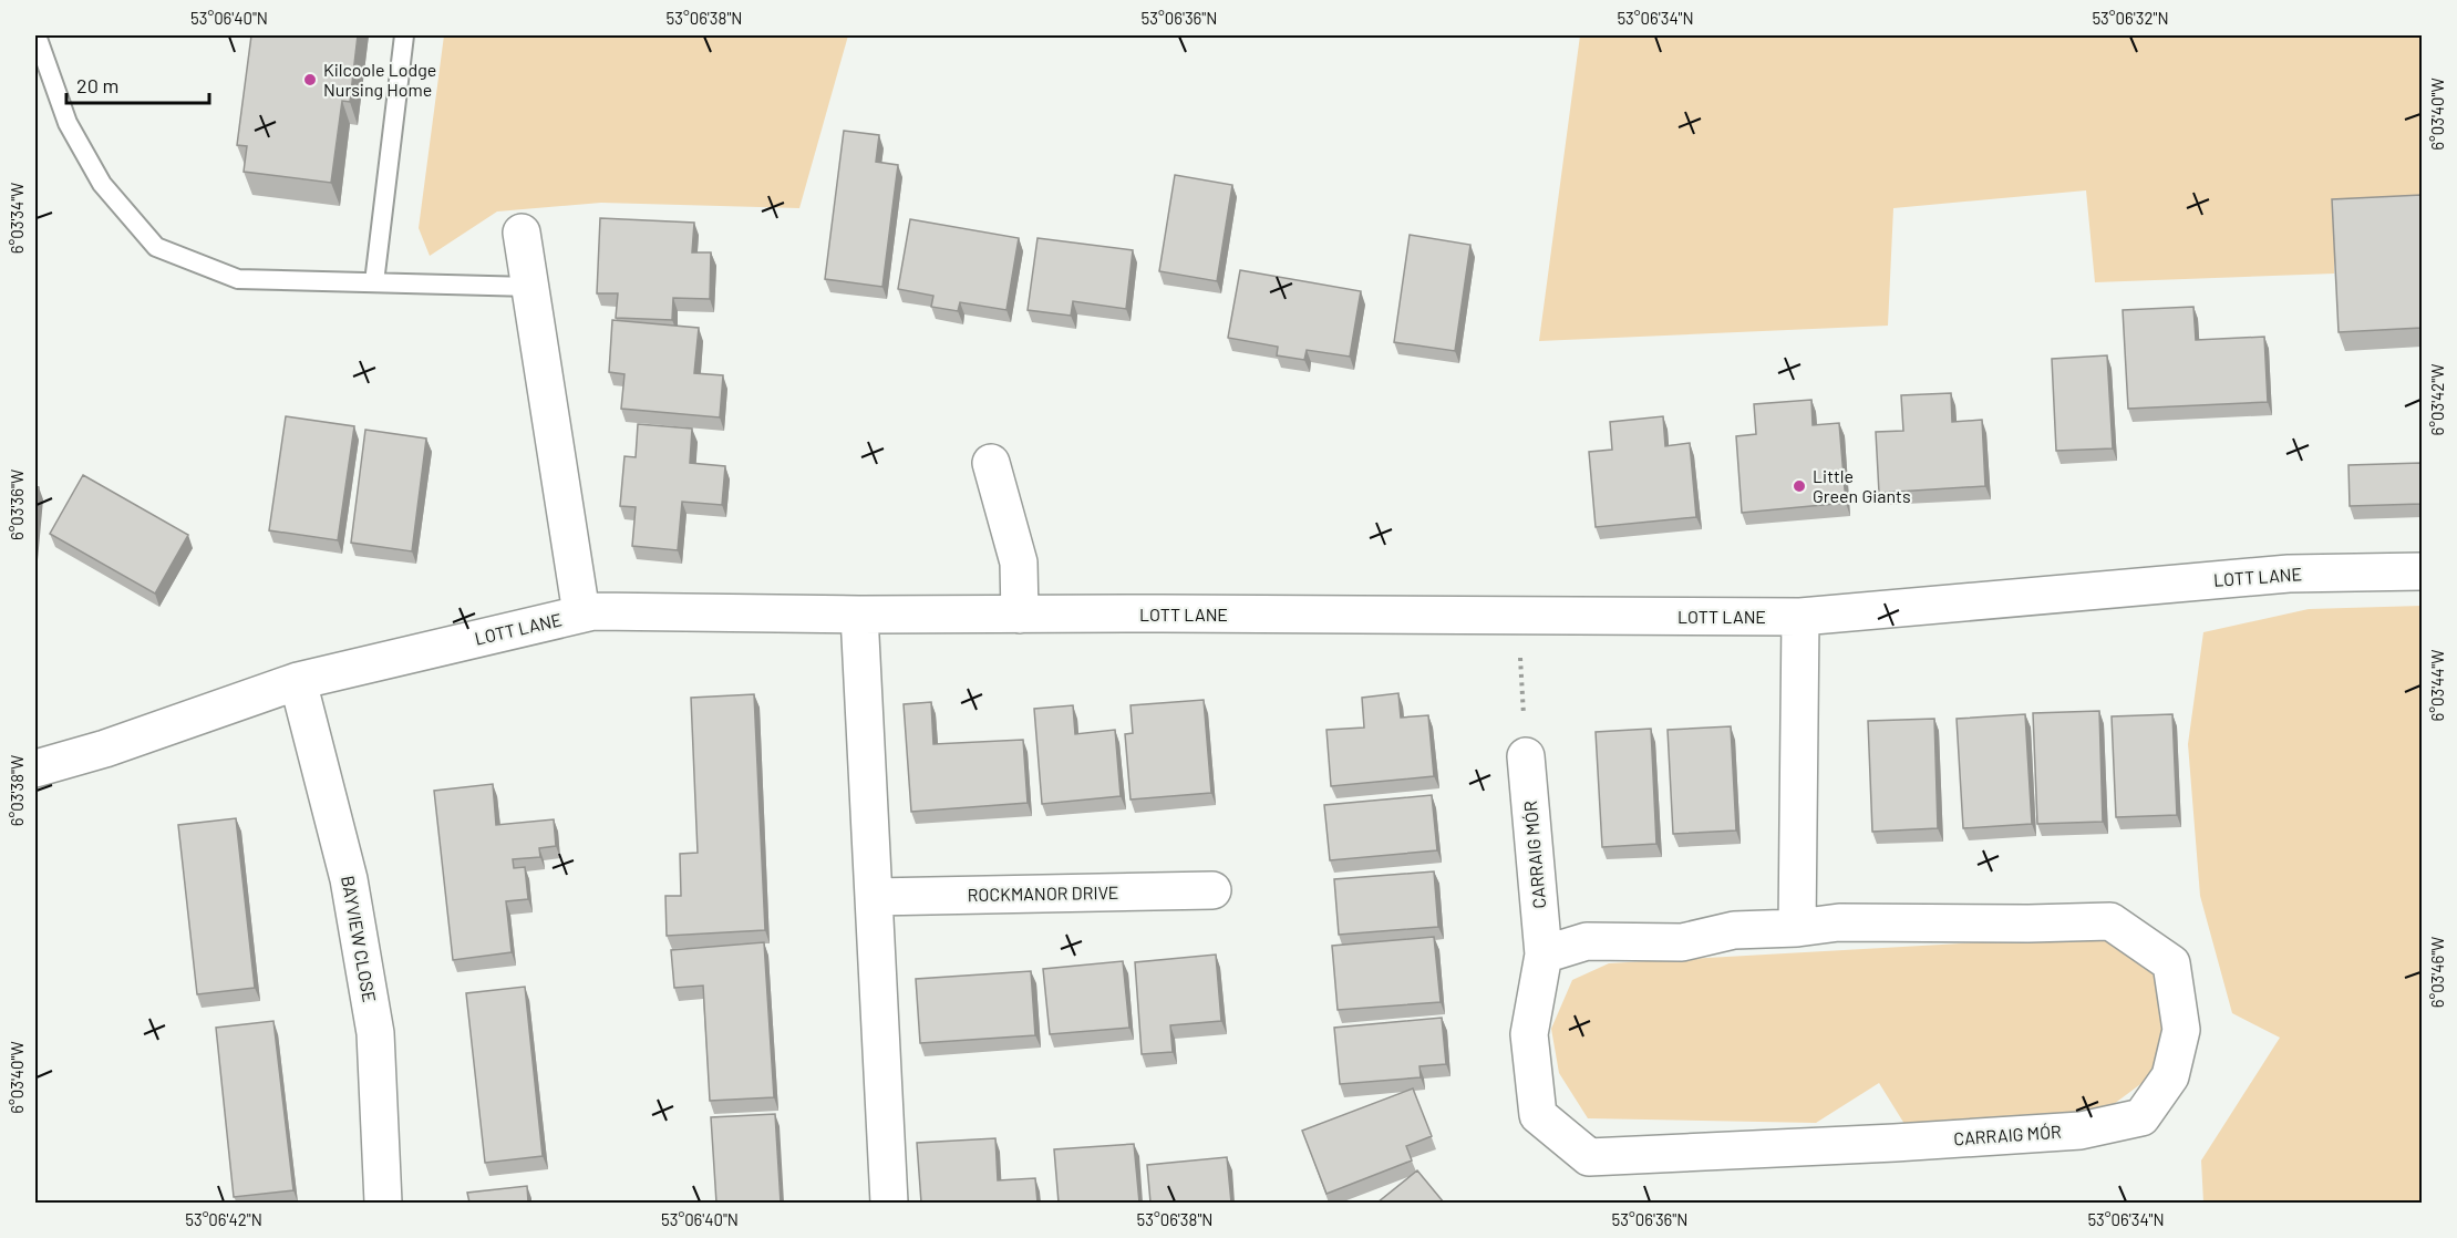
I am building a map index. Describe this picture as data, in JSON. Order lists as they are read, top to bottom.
{
  "streets": {
    "street": [
      "LOTT LANE",
      "CARRAIG MÓR",
      "ROCKMANOR DRIVE",
      "BAYVIEW CLOSE"
    ]
  },
  "crossings": [
    ["LOTT LANE", "BAYVIEW CLOSE"]
  ],
  "places": ["Kilcoole Lodge Nursing Home", "Little Green Giants"],
  "scale_bar": "20 m",
  "coordinates": [
    "53°06'40\"N",
    "53°06'38\"N",
    "53°06'36\"N",
    "53°06'34\"N",
    "53°06'32\"N",
    "6°03'40\"W",
    "6°03'34\"W",
    "6°03'42\"W",
    "6°03'36\"W",
    "6°03'44\"W",
    "6°03'38\"W",
    "6°03'46\"W",
    "53°06'42\"N"
  ]
}
